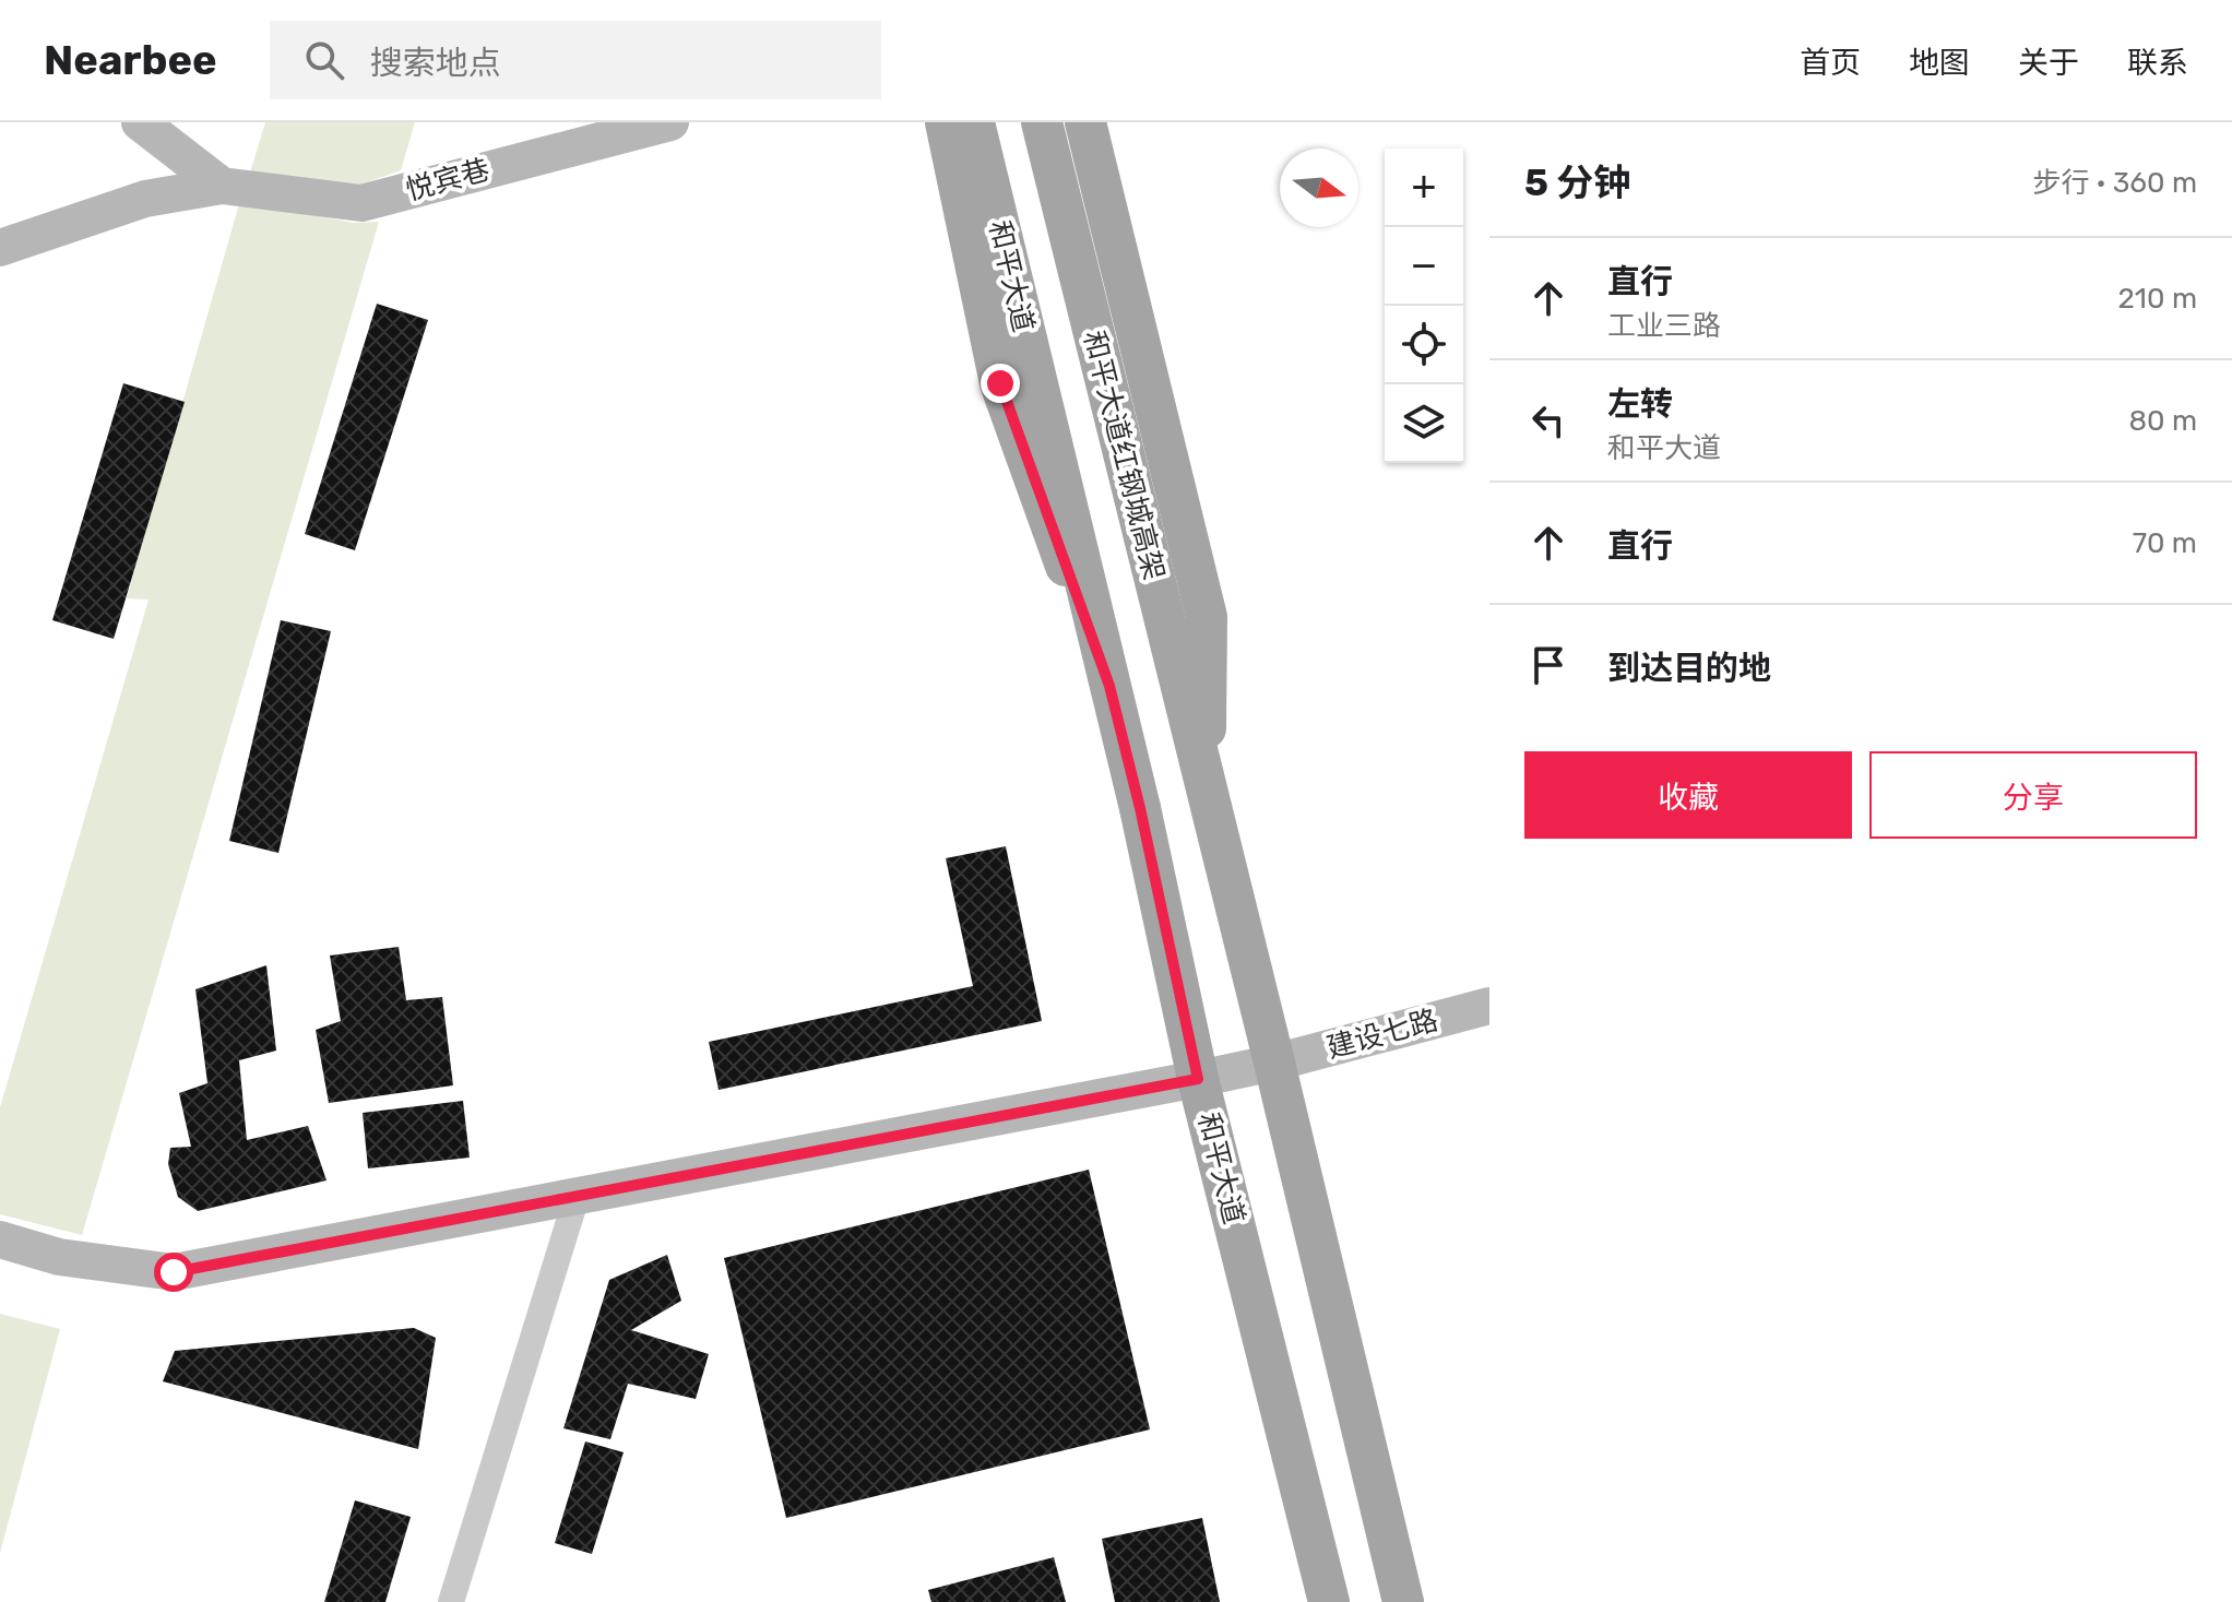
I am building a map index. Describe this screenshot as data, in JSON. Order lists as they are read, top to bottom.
{
  "streets": {
    "main road": [
      "悦宾巷",
      "和平大道",
      "和平大道红钢城高架",
      "建设七路"
    ]
  },
  "crossings": [
    ["和平大道", "建设七路"]
  ],
  "north": "right",
  "page": {
    "header": "Nearbee",
    "search": "搜索地点",
    "nav": [
      "首页",
      "地图",
      "关于",
      "联系"
    ],
    "heading": ["5 分钟", "步行 · 360 m"],
    "map_buttons": ["+", "−"],
    "list": [
      ["直行", "工业三路", "210 m"],
      ["左转", "和平大道", "80 m"],
      ["直行", "70 m"],
      "到达目的地"
    ],
    "buttons": ["收藏", "分享"]
  }
}
